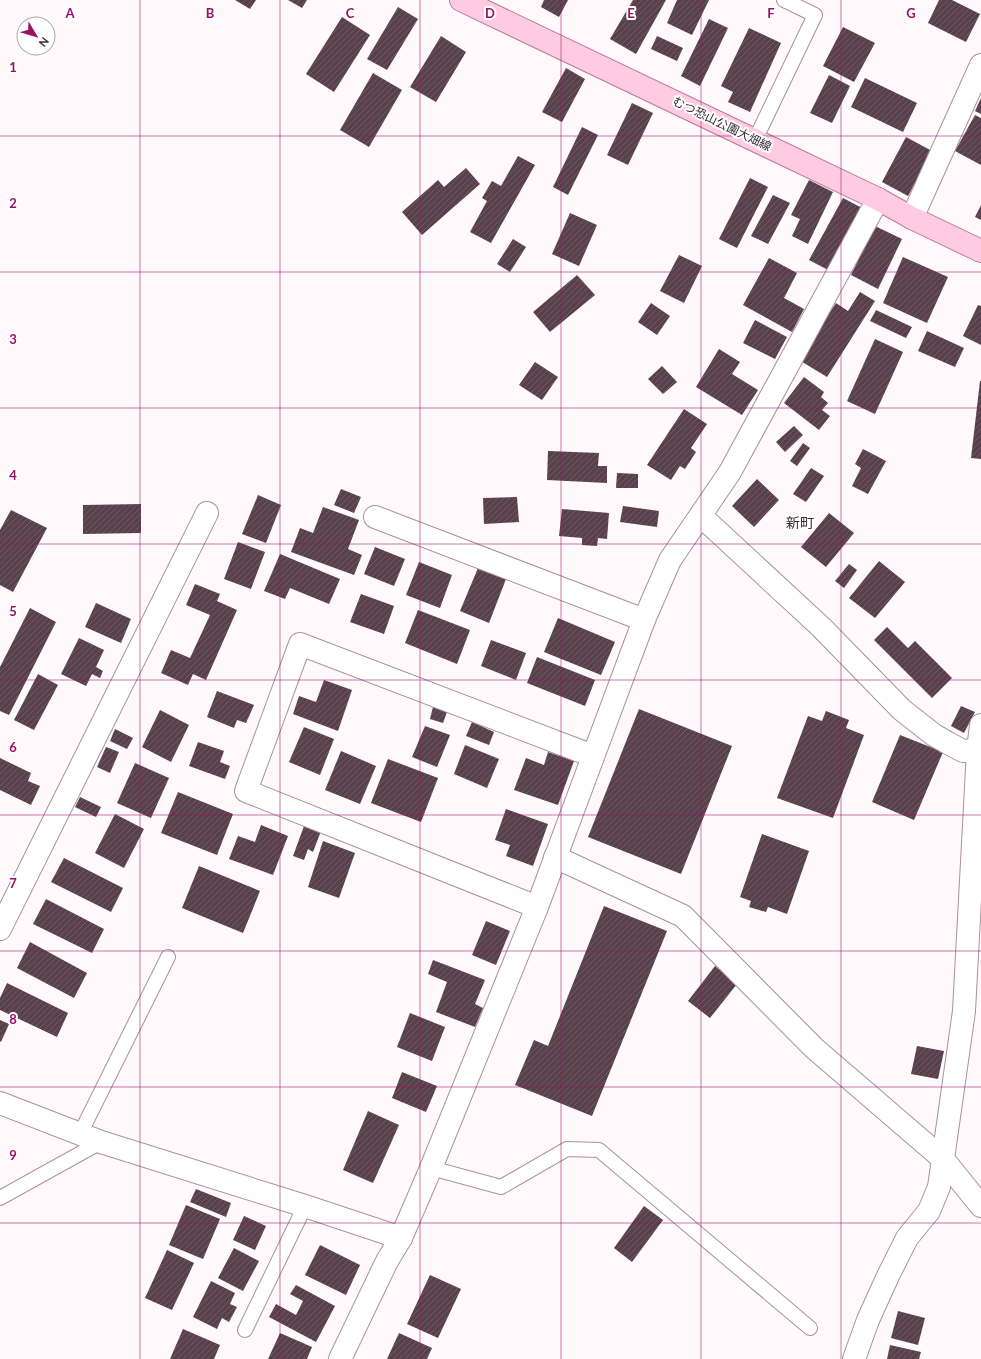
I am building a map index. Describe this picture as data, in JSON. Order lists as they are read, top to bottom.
{
  "streets": {
    "main road": ["むつ恐山公園大畑線"]
  },
  "districts": ["新町"],
  "north": "bottom right",
  "grid": {
    "columns": [
      "A",
      "B",
      "C",
      "D",
      "E",
      "F",
      "G"
    ],
    "rows": [
      "1",
      "2",
      "3",
      "4",
      "5",
      "6",
      "7",
      "8",
      "9"
    ]
  }
}
